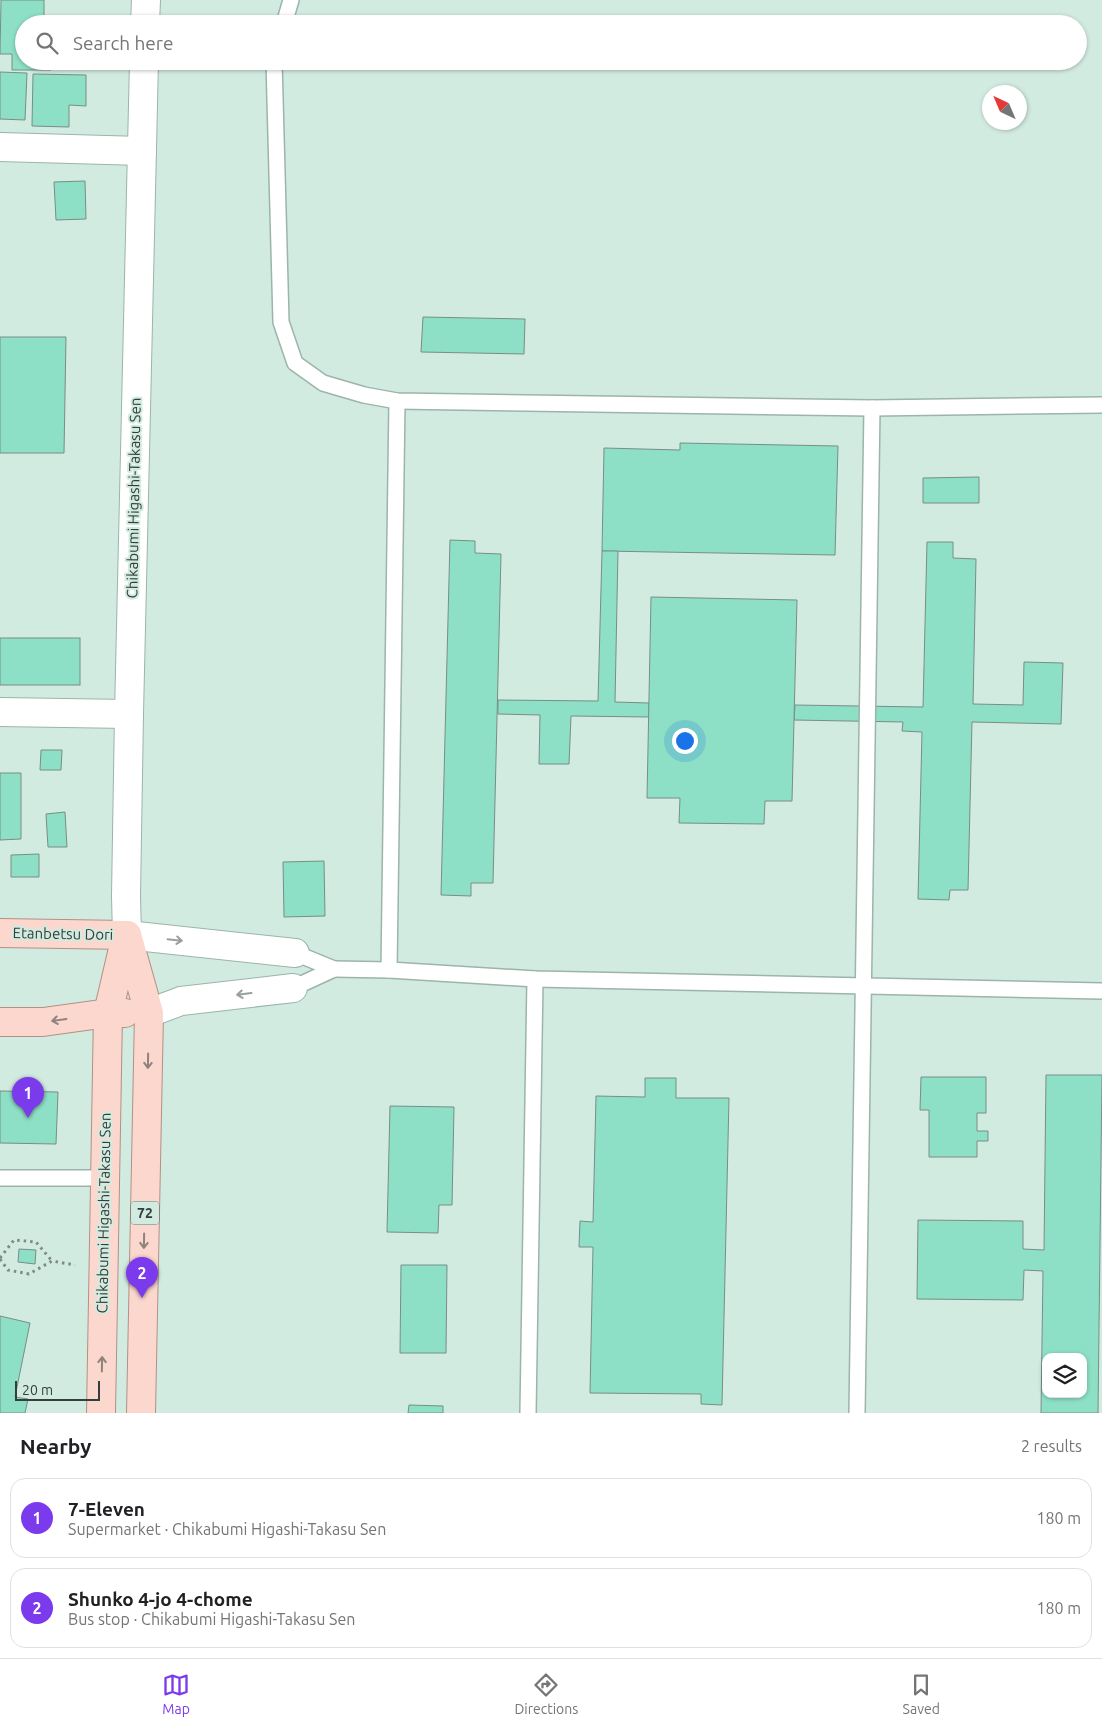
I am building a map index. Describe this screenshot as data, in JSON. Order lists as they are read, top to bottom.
{
  "streets": {
    "main road": ["Chikabumi Higashi-Takasu Sen", "Etanbetsu Dori", "72"]
  },
  "crossings": [
    ["Chikabumi Higashi-Takasu Sen", "Etanbetsu Dori"]
  ],
  "scale_bar": "20 m",
  "north": "top left",
  "page": {
    "search": "Search here",
    "pins": ["1", "2"],
    "scale": "20 m",
    "heading": ["Nearby", "2 results"],
    "list": [
      {
        "mark": "1",
        "name": "7-Eleven",
        "note": "Supermarket · Chikabumi Higashi-Takasu Sen",
        "value": "180 m"
      },
      {
        "mark": "2",
        "name": "Shunko 4-jo 4-chome",
        "note": "Bus stop · Chikabumi Higashi-Takasu Sen",
        "value": "180 m"
      }
    ],
    "nav": ["Map", "Directions", "Saved"]
  }
}
